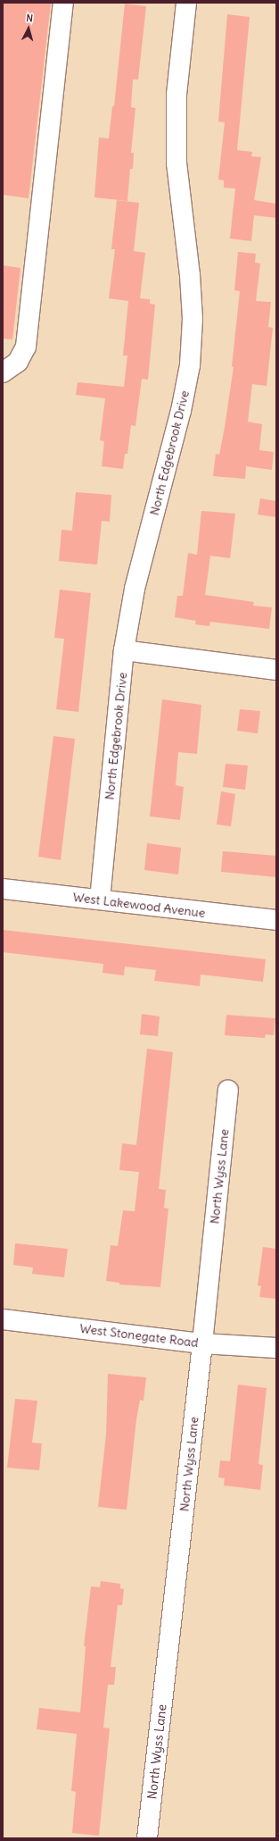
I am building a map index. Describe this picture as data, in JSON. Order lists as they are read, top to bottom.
{
  "streets": {
    "street": [
      "North Edgebrook Drive",
      "West Lakewood Avenue",
      "North Wyss Lane",
      "West Stonegate Road"
    ]
  },
  "crossings": [
    ["North Edgebrook Drive", "West Lakewood Avenue"],
    ["North Wyss Lane", "West Stonegate Road"]
  ],
  "north": "top"
}
